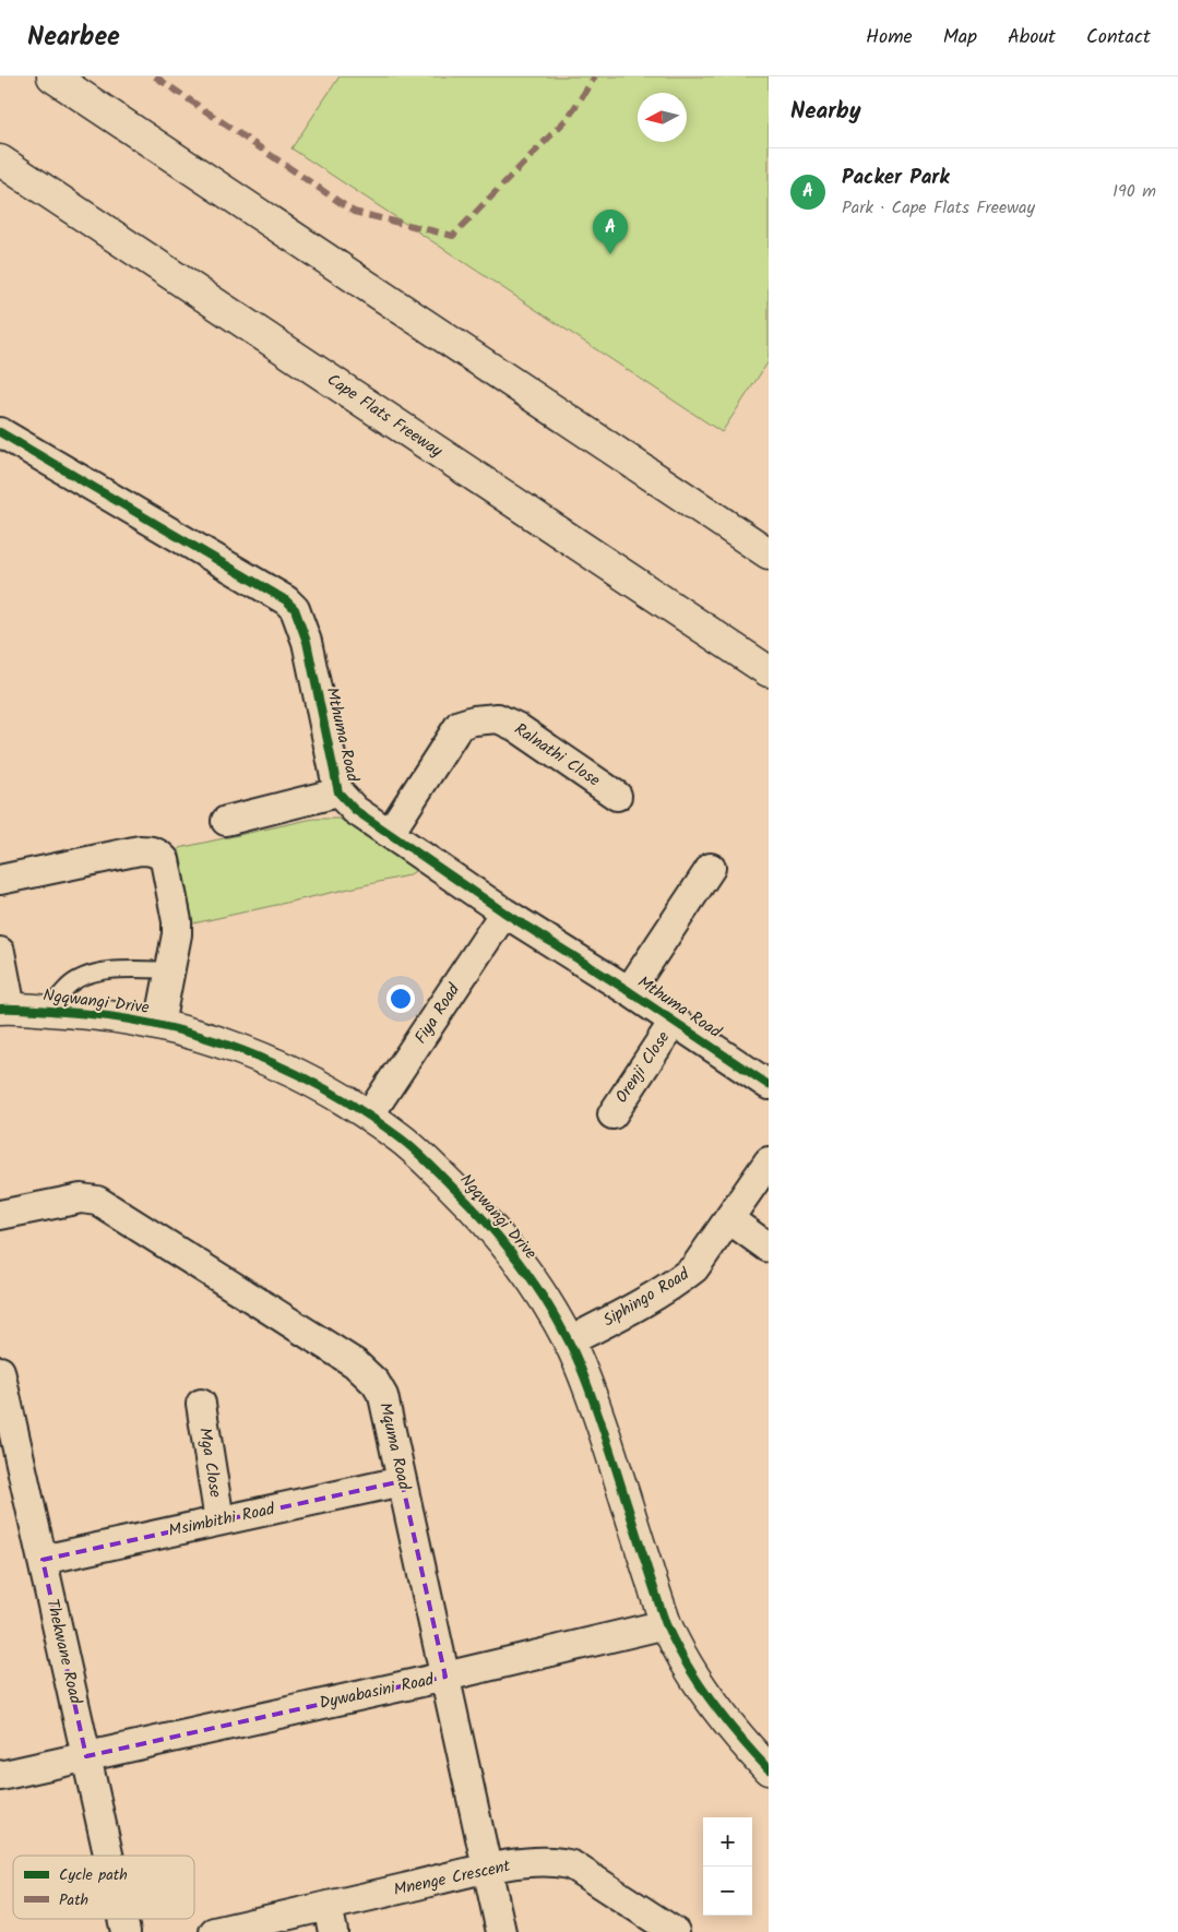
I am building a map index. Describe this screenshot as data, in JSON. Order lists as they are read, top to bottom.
{
  "streets": {
    "main road": ["Cape Flats Freeway", "Ngqwangi Drive"],
    "street": [
      "Mthuma Road",
      "Ralnathi Close",
      "Fiya Road",
      "Orenji Close",
      "Siphingo Road",
      "Mquma Road",
      "Mga Close",
      "Msimbithi Road",
      "Thekwane Road",
      "Dywabasini Road",
      "Mnenge Crescent"
    ]
  },
  "crossings": [
    ["Mthuma Road", "Ralnathi Close"],
    ["Mthuma Road", "Fiya Road"],
    ["Mthuma Road", "Orenji Close"],
    ["Ngqwangi Drive", "Fiya Road"],
    ["Ngqwangi Drive", "Siphingo Road"],
    ["Ngqwangi Drive", "Dywabasini Road"],
    ["Mquma Road", "Msimbithi Road"],
    ["Mquma Road", "Dywabasini Road"],
    ["Mquma Road", "Mnenge Crescent"],
    ["Mga Close", "Msimbithi Road"],
    ["Msimbithi Road", "Thekwane Road"],
    ["Thekwane Road", "Dywabasini Road"]
  ],
  "legend": ["Cycle path", "Path"],
  "north": "left",
  "page": {
    "header": "Nearbee",
    "nav": [
      "Home",
      "Map",
      "About",
      "Contact"
    ],
    "heading": "Nearby",
    "list": [
      {
        "mark": "A",
        "name": "Packer Park",
        "note": "Park · Cape Flats Freeway",
        "value": "190 m"
      }
    ],
    "pins": "A",
    "map_buttons": ["+", "−"]
  }
}
